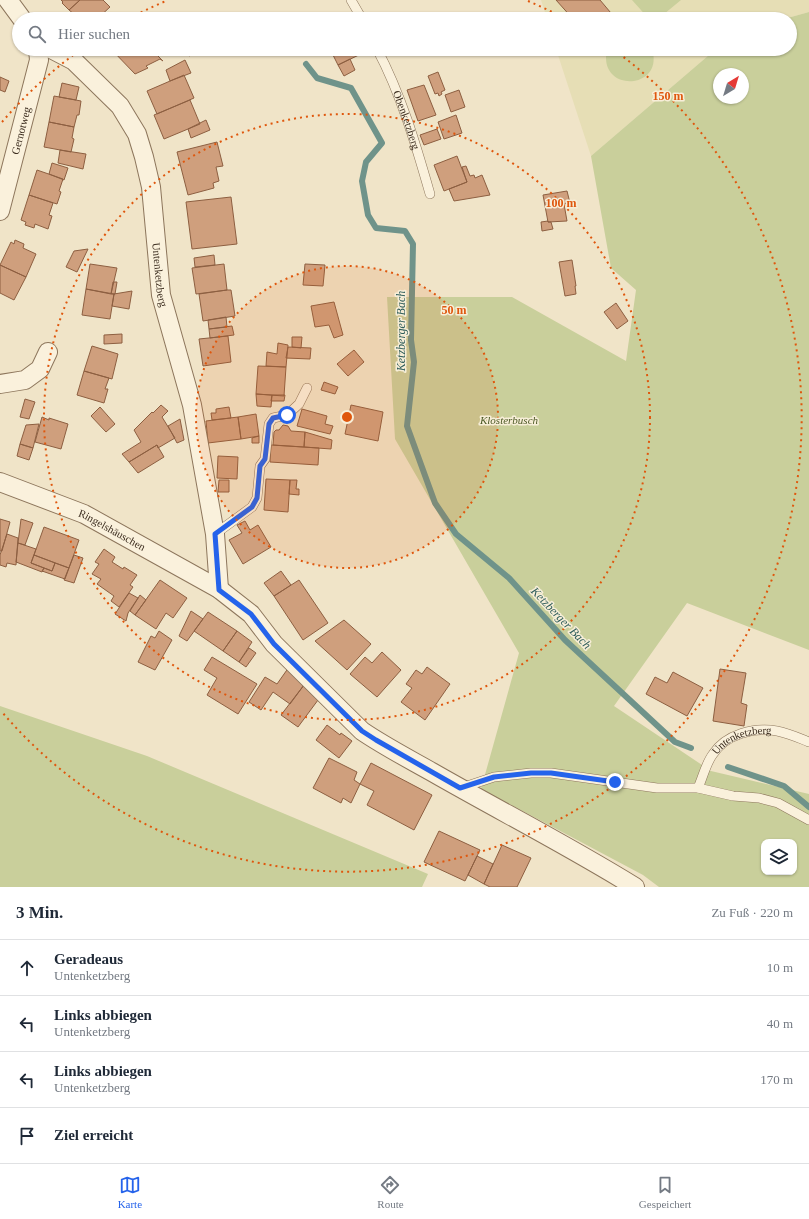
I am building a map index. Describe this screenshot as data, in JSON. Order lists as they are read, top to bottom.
{
  "streets": {
    "street": ["Gernotweg", "Untenketzberg", "Ringelshäuschen"],
    "lane": ["Obenketzberg"]
  },
  "crossings": [
    ["Untenketzberg", "Ringelshäuschen"]
  ],
  "water": ["Ketzberger Bach"],
  "parks": ["Klosterbusch"],
  "north": "top right",
  "page": {
    "search": "Hier suchen",
    "heading": ["3 Min.", "Zu Fuß · 220 m"],
    "list": [
      ["Geradeaus", "Untenketzberg", "10 m"],
      ["Links abbiegen", "Untenketzberg", "40 m"],
      ["Links abbiegen", "Untenketzberg", "170 m"],
      "Ziel erreicht"
    ],
    "nav": ["Karte", "Route", "Gespeichert"]
  },
  "rings": ["150 m", "100 m", "50 m"]
}
